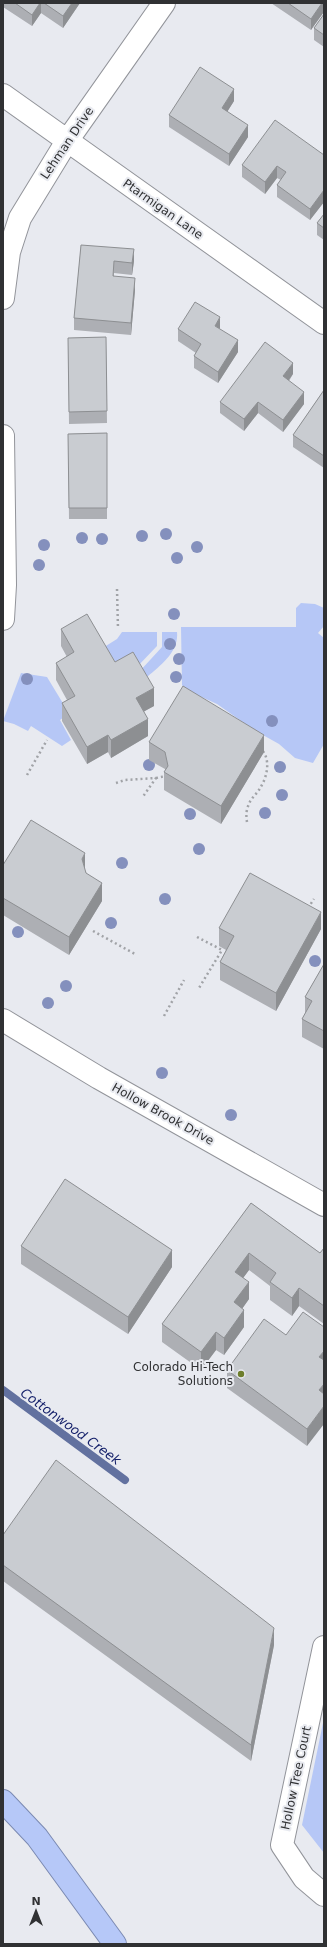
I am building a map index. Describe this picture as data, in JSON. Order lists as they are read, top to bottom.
{
  "streets": {
    "street": [
      "Lehman Drive",
      "Ptarmigan Lane",
      "Hollow Brook Drive",
      "Hollow Tree Court"
    ]
  },
  "crossings": [
    ["Lehman Drive", "Ptarmigan Lane"]
  ],
  "water": ["Cottonwood Creek"],
  "places": ["Colorado Hi-Tech Solutions"],
  "north": "top"
}
